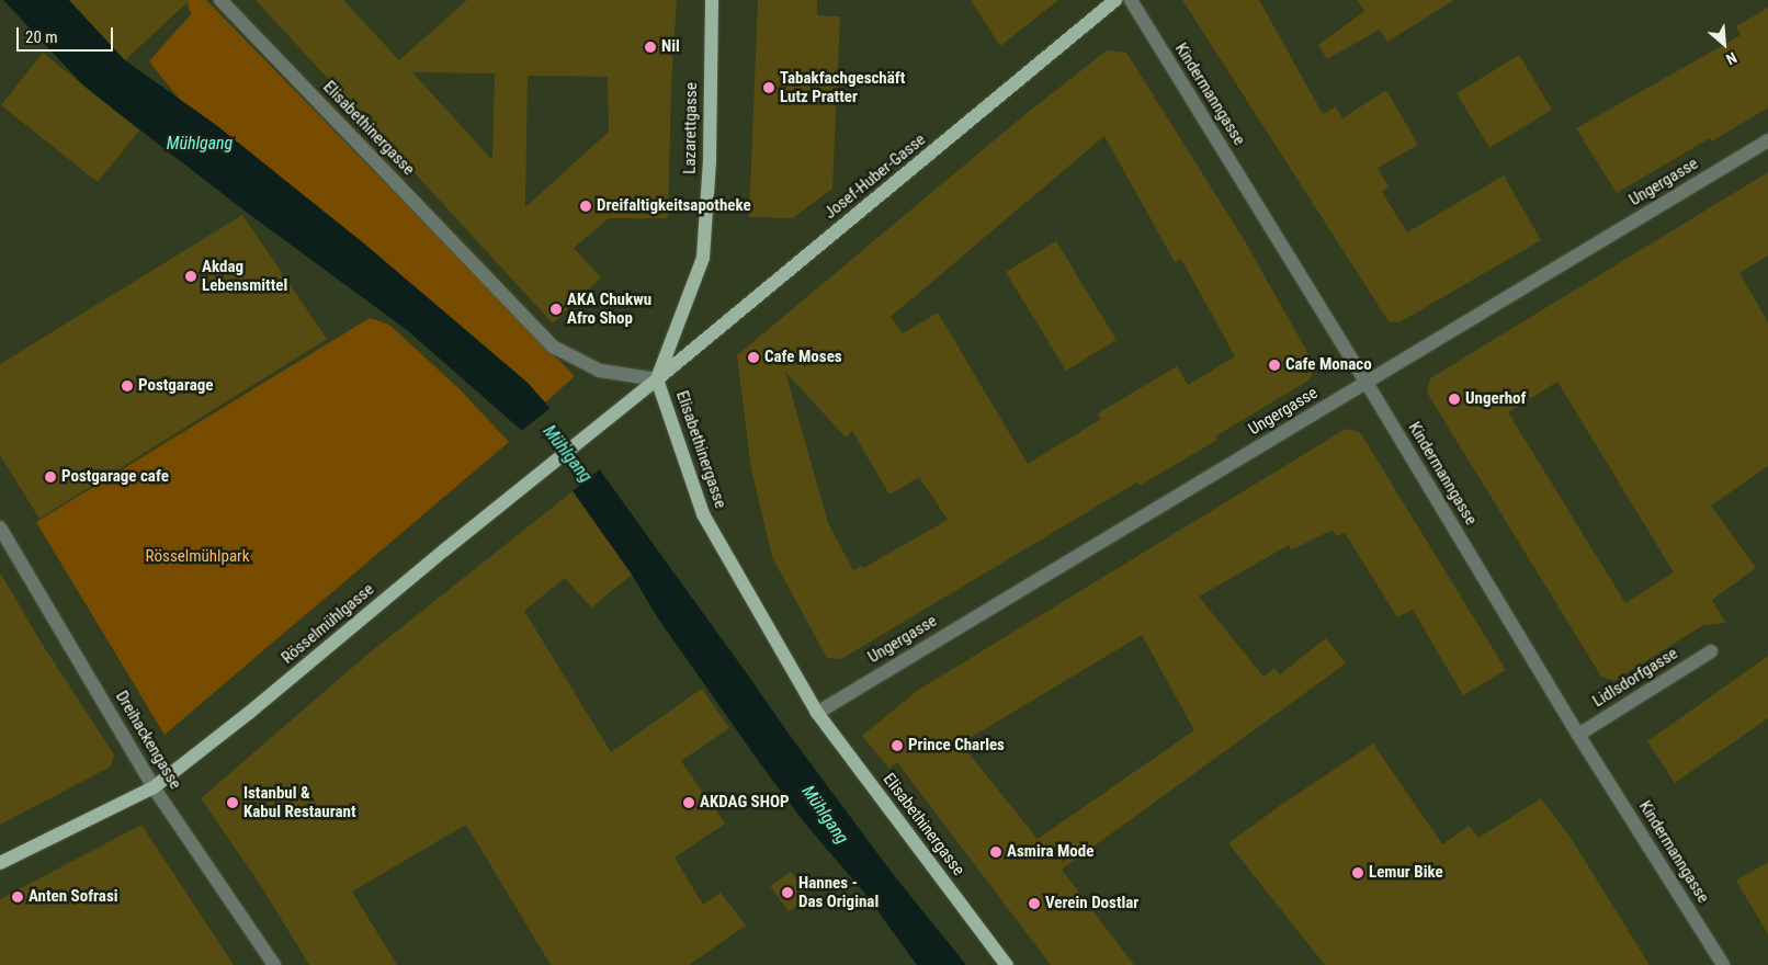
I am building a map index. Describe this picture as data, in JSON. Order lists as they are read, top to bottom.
{
  "streets": {
    "main road": [
      "Elisabethinergasse",
      "Lazarettgasse",
      "Josef-Huber-Gasse",
      "Rösselmühlgasse"
    ],
    "street": [
      "Kindermanngasse",
      "Ungergasse",
      "Lidlsdorfgasse",
      "Dreihackengasse"
    ]
  },
  "crossings": [
    ["Kindermanngasse", "Ungergasse"],
    ["Kindermanngasse", "Lidlsdorfgasse"],
    ["Elisabethinergasse", "Lazarettgasse"],
    ["Elisabethinergasse", "Josef-Huber-Gasse"],
    ["Elisabethinergasse", "Ungergasse"],
    ["Elisabethinergasse", "Rösselmühlgasse"],
    ["Lazarettgasse", "Josef-Huber-Gasse"],
    ["Lazarettgasse", "Rösselmühlgasse"],
    ["Josef-Huber-Gasse", "Rösselmühlgasse"],
    ["Rösselmühlgasse", "Dreihackengasse"]
  ],
  "water": ["Mühlgang"],
  "parks": ["Rösselmühlpark"],
  "places": [
    "Nil",
    "Tabakfachgeschäft Lutz Pratter",
    "Dreifaltigkeitsapotheke",
    "Akdag Lebensmittel",
    "AKA Chukwu Afro Shop",
    "Cafe Moses",
    "Cafe Monaco",
    "Postgarage",
    "Ungerhof",
    "Postgarage cafe",
    "Prince Charles",
    "Istanbul & Kabul Restaurant",
    "AKDAG SHOP",
    "Asmira Mode",
    "Lemur Bike",
    "Hannes - Das Original",
    "Anten Sofrasi",
    "Verein Dostlar"
  ],
  "scale_bar": "20 m",
  "north": "bottom right"
}
